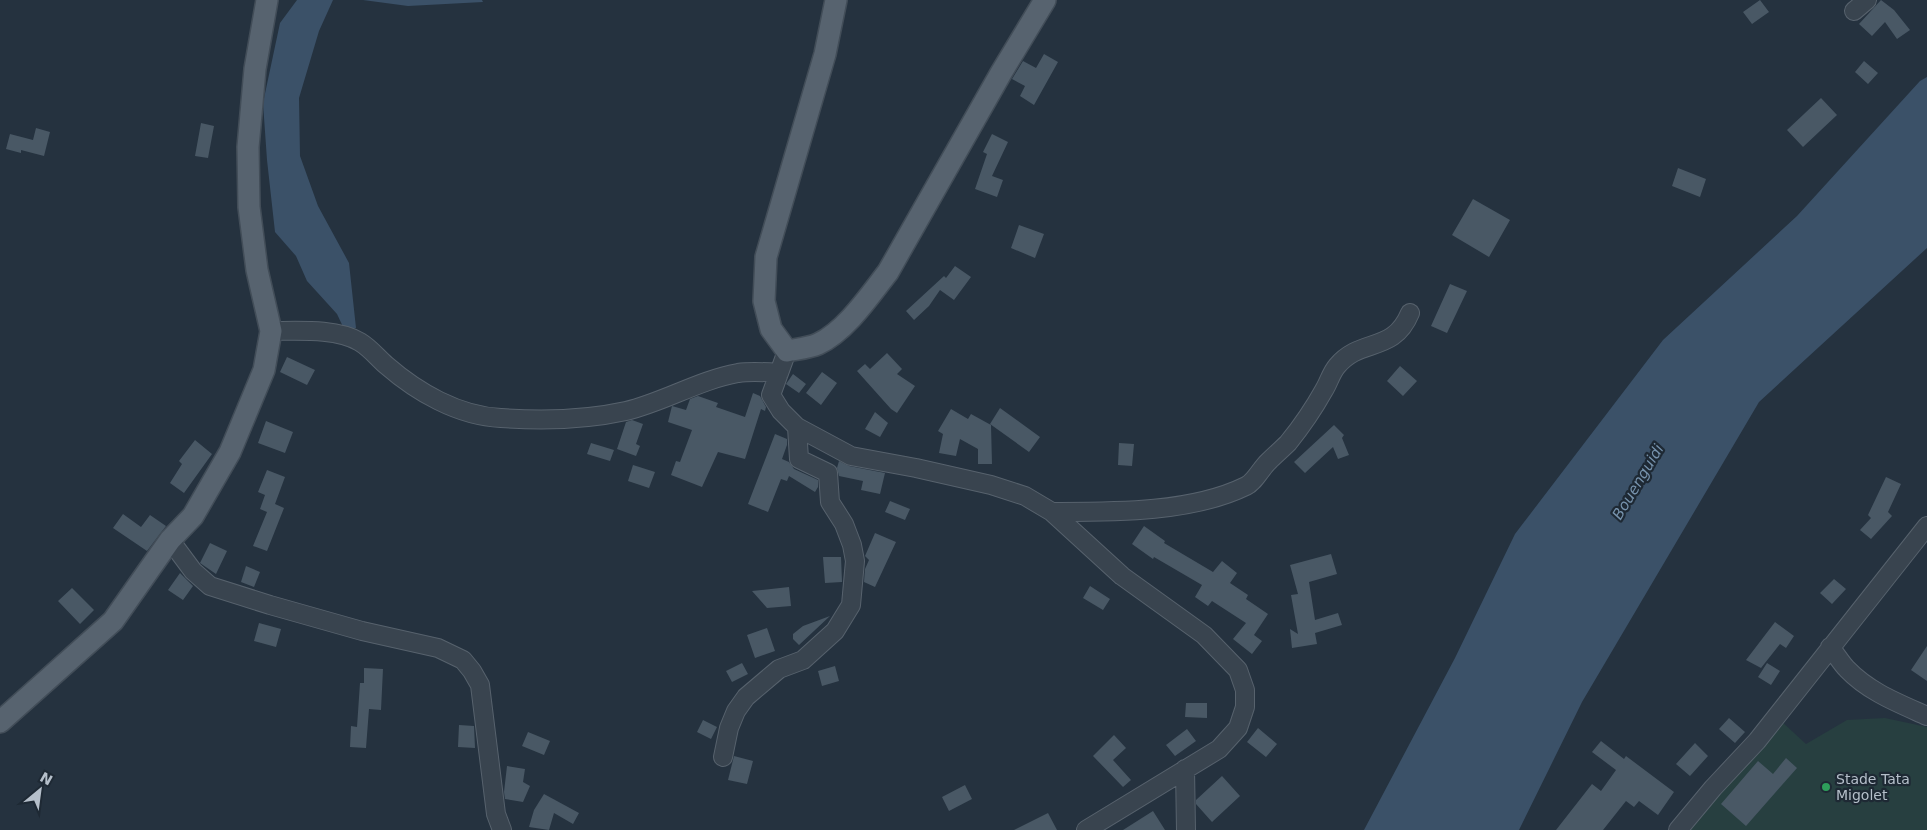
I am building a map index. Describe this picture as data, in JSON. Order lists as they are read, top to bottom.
{
  "water": ["Bouenguidi"],
  "places": ["Stade Tata Migolet"],
  "north": "top right"
}
